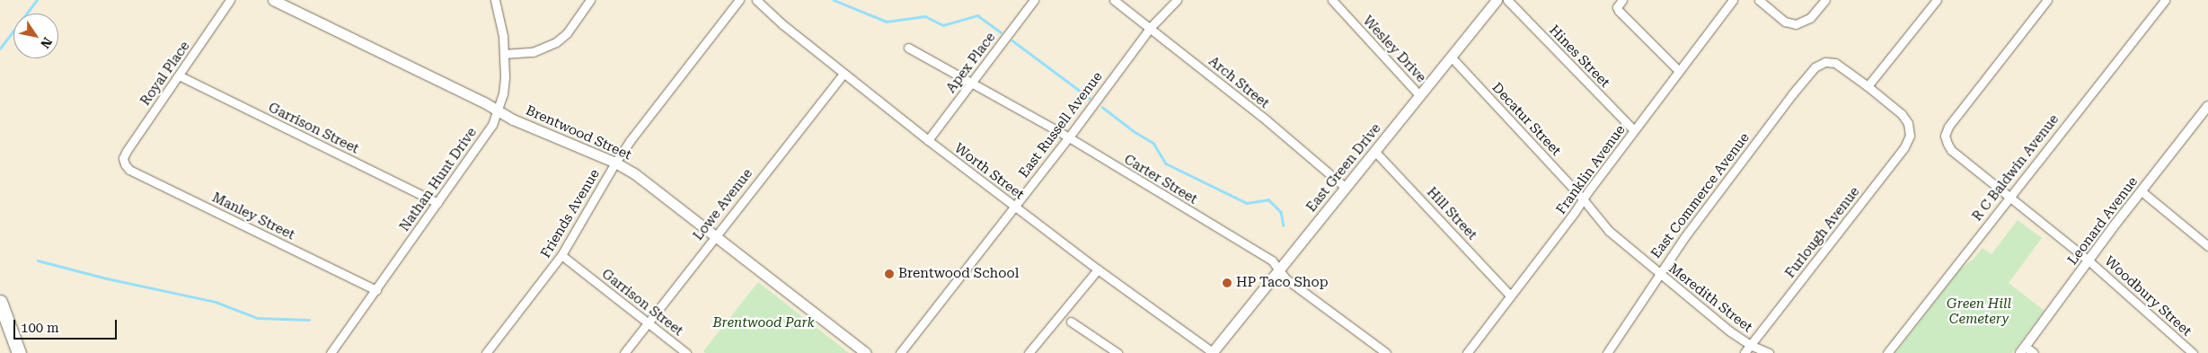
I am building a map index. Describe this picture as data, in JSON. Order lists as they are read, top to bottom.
{
  "streets": {
    "main road": ["Brentwood Street", "East Green Drive"],
    "street": [
      "Wesley Drive",
      "Hines Street",
      "Apex Place",
      "Royal Place",
      "Arch Street",
      "Decatur Street",
      "East Russell Avenue",
      "Garrison Street",
      "R C Baldwin Avenue",
      "Franklin Avenue",
      "Worth Street",
      "Nathan Hunt Drive",
      "Carter Street",
      "East Commerce Avenue",
      "Lowe Avenue",
      "Friends Avenue",
      "Hill Street",
      "Manley Street",
      "Leonard Avenue",
      "Furlough Avenue",
      "Woodbury Street",
      "Meredith Street"
    ]
  },
  "crossings": [
    ["Wesley Drive", "East Green Drive"],
    ["Hines Street", "Franklin Avenue"],
    ["Apex Place", "Worth Street"],
    ["Apex Place", "Carter Street"],
    ["Royal Place", "Garrison Street"],
    ["Royal Place", "Manley Street"],
    ["Arch Street", "East Russell Avenue"],
    ["Arch Street", "East Green Drive"],
    ["Decatur Street", "East Green Drive"],
    ["Decatur Street", "Franklin Avenue"],
    ["Decatur Street", "Meredith Street"],
    ["East Russell Avenue", "Worth Street"],
    ["East Russell Avenue", "Carter Street"],
    ["Garrison Street", "Nathan Hunt Drive"],
    ["Garrison Street", "Lowe Avenue"],
    ["Garrison Street", "Friends Avenue"],
    ["Brentwood Street", "Nathan Hunt Drive"],
    ["Brentwood Street", "Lowe Avenue"],
    ["Brentwood Street", "Friends Avenue"],
    ["East Green Drive", "Worth Street"],
    ["East Green Drive", "Carter Street"],
    ["East Green Drive", "Hill Street"],
    ["R C Baldwin Avenue", "Woodbury Street"],
    ["Franklin Avenue", "Hill Street"],
    ["Franklin Avenue", "Meredith Street"],
    ["Worth Street", "Lowe Avenue"],
    ["Nathan Hunt Drive", "Manley Street"],
    ["East Commerce Avenue", "Furlough Avenue"],
    ["East Commerce Avenue", "Meredith Street"],
    ["Leonard Avenue", "Woodbury Street"],
    ["Furlough Avenue", "Meredith Street"]
  ],
  "parks": ["Green Hill Cemetery", "Brentwood Park"],
  "places": ["Brentwood School", "HP Taco Shop"],
  "scale_bar": "100 m",
  "north": "bottom right"
}
